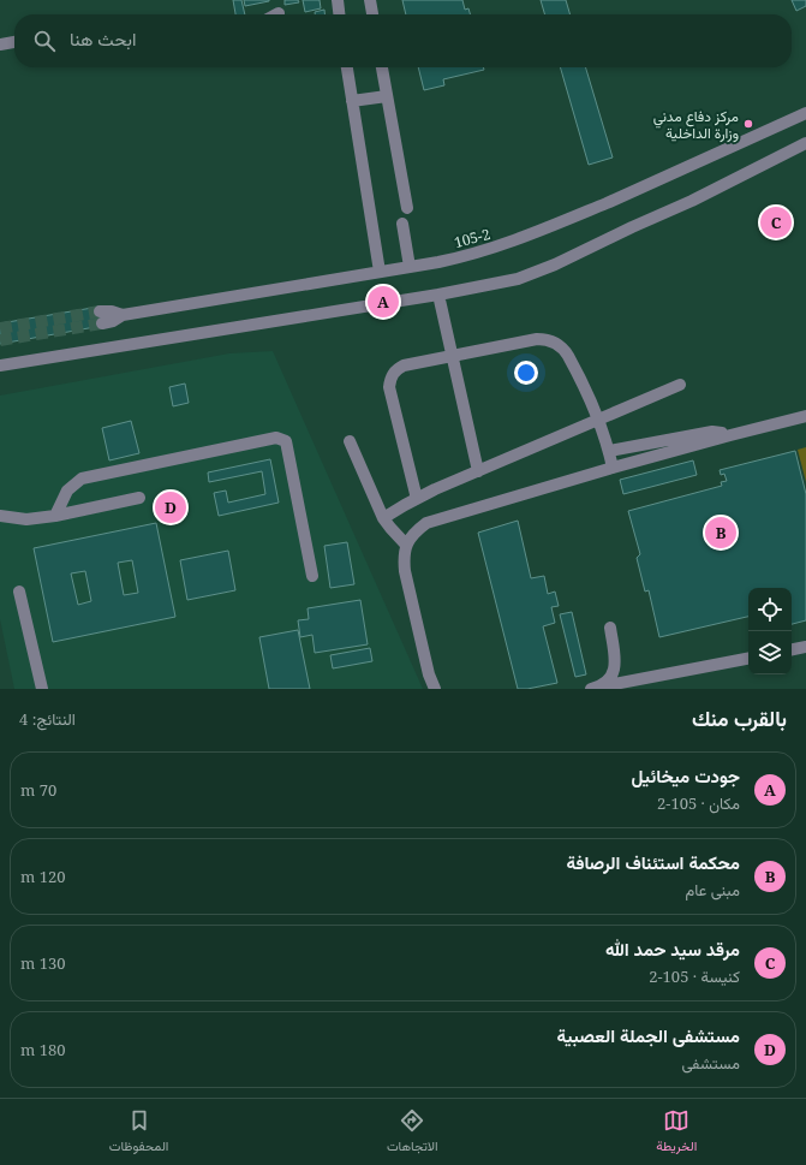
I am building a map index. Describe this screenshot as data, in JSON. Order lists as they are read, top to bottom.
{
  "streets": {
    "street": ["105-2"]
  },
  "places": ["مركز دفاع مدني وزارة الداخلية"],
  "page": {
    "search": "ابحث هنا",
    "pins": [
      "C",
      "A",
      "D",
      "B"
    ],
    "heading": ["بالقرب منك", "النتائج: 4"],
    "list": [
      {
        "mark": "A",
        "name": "جودت ميخائيل",
        "note": "مكان · 105-2",
        "value": "70 m"
      },
      {
        "mark": "B",
        "name": "محكمة استئناف الرصافة",
        "note": "مبنى عام",
        "value": "120 m"
      },
      {
        "mark": "C",
        "name": "مرقد سيد حمد الله",
        "note": "كنيسة · 105-2",
        "value": "130 m"
      },
      {
        "mark": "D",
        "name": "مستشفى الجملة العصبية",
        "note": "مستشفى",
        "value": "180 m"
      }
    ],
    "nav": ["الخريطة", "الاتجاهات", "المحفوظات"]
  }
}
